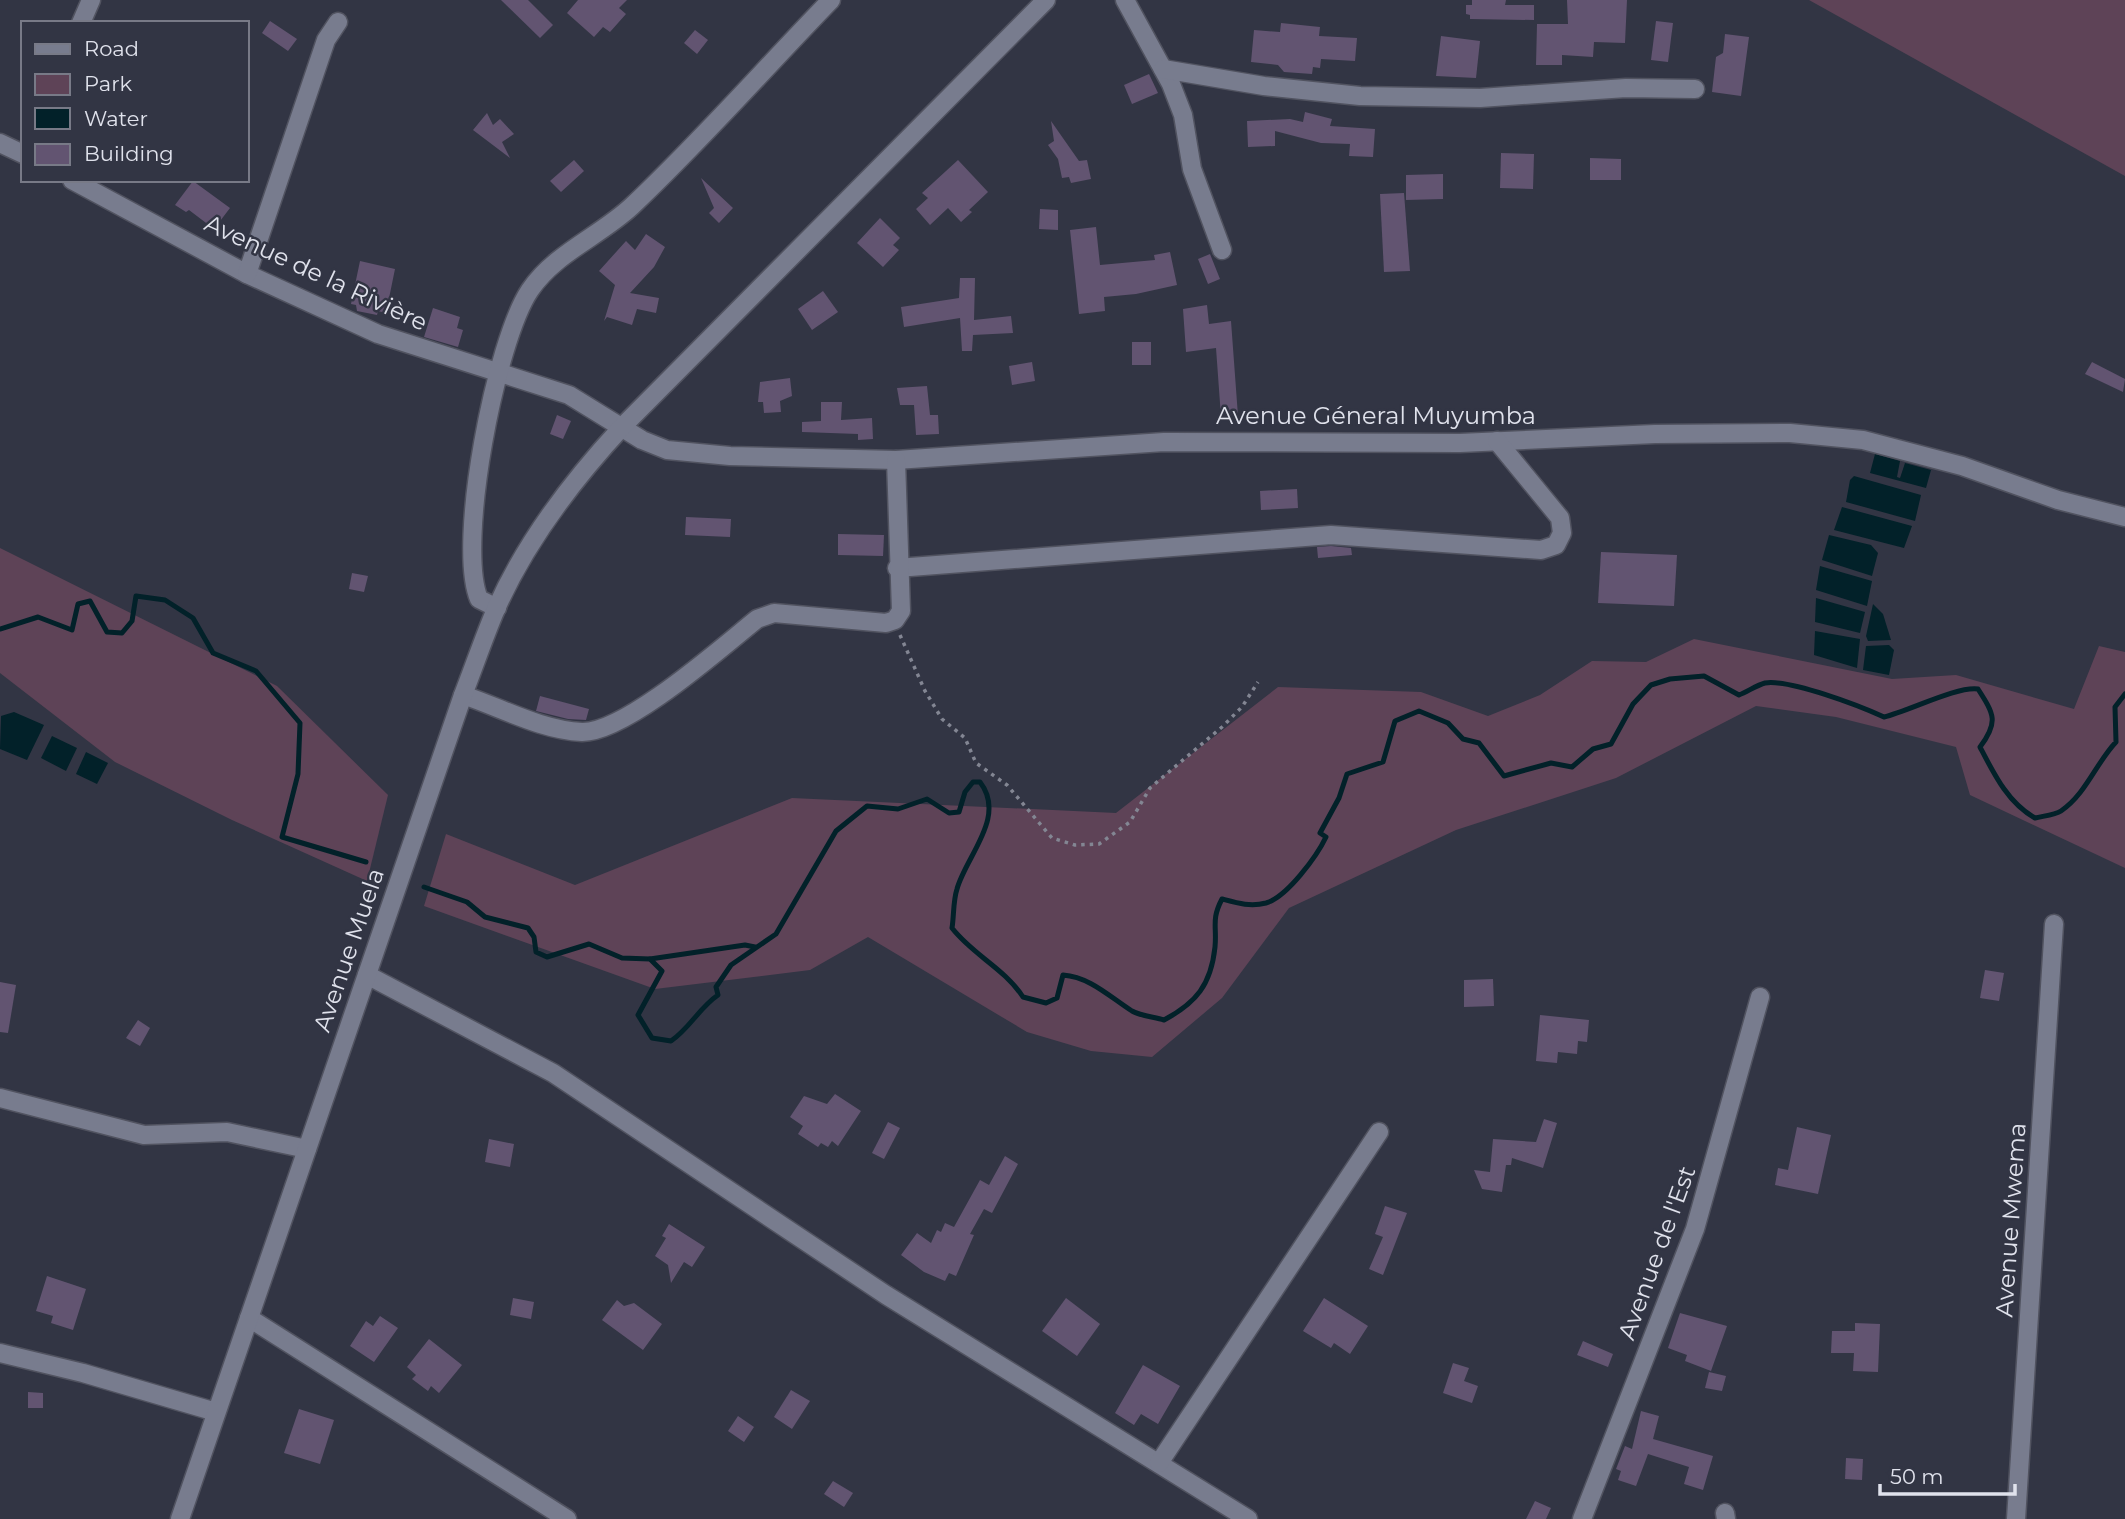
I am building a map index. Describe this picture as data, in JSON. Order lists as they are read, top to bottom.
{
  "streets": {
    "street": [
      "Avenue de la Rivière",
      "Avenue Géneral Muyumba",
      "Avenue Muela",
      "Avenue Mwema",
      "Avenue de l'Est"
    ]
  },
  "crossings": [
    ["Avenue de la Rivière", "Avenue Géneral Muyumba"],
    ["Avenue de la Rivière", "Avenue Muela"],
    ["Avenue Géneral Muyumba", "Avenue Muela"]
  ],
  "legend": [
    "Road",
    "Park",
    "Water",
    "Building"
  ],
  "scale_bar": "50 m"
}
